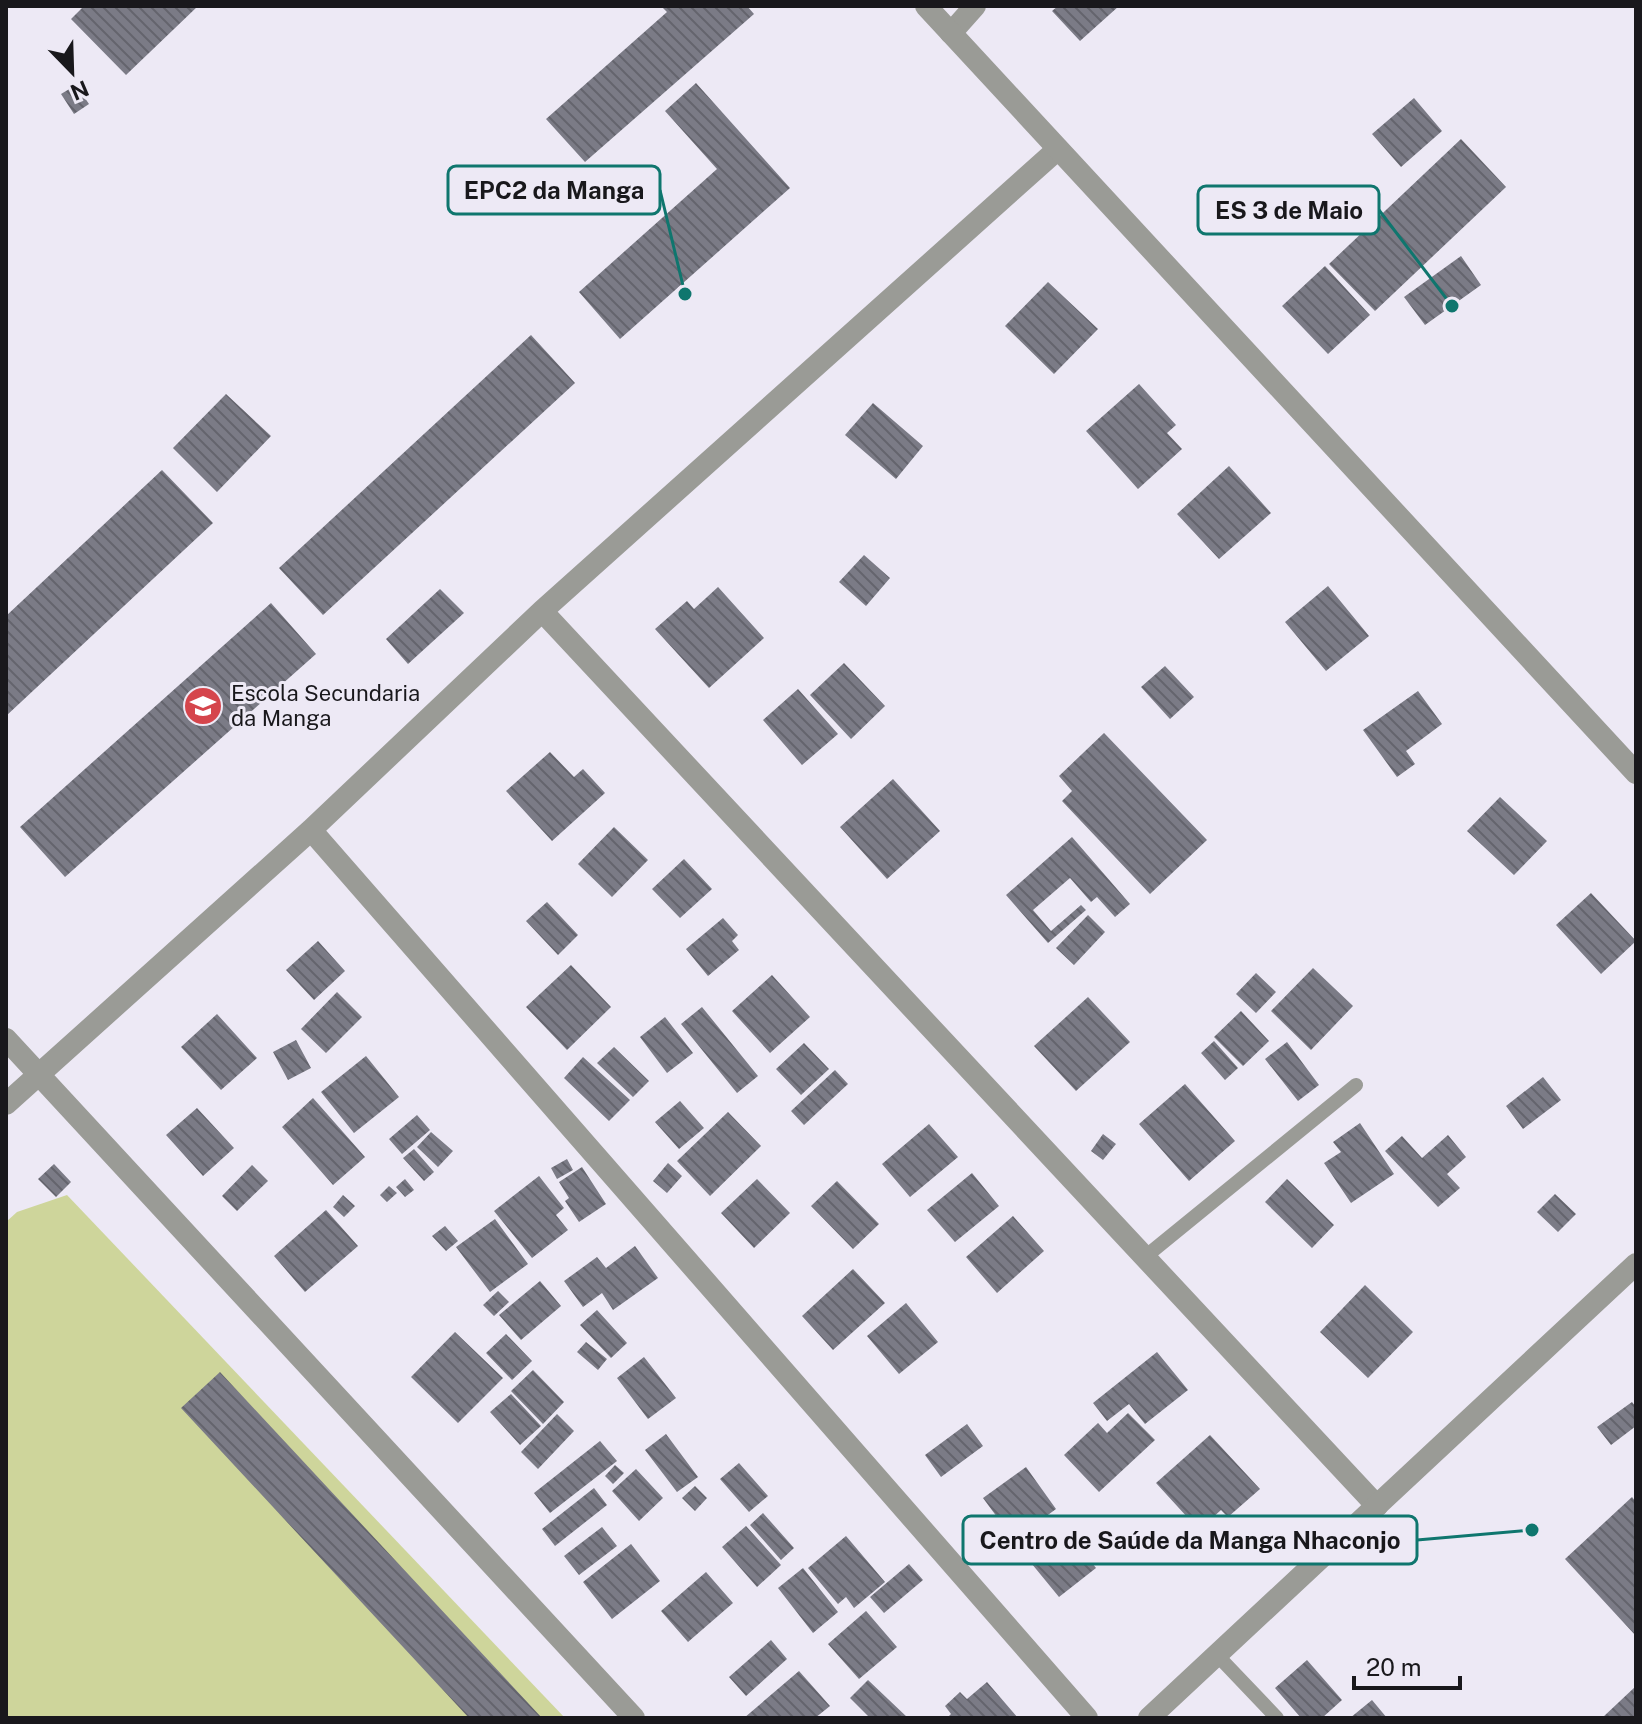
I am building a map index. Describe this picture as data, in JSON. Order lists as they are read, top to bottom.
{
  "places": {
    "other": ["EPC2 da Manga", "ES 3 de Maio", "Centro de Saúde da Manga Nhaconjo"],
    "school or university": ["Escola Secundaria da Manga"]
  },
  "scale_bar": "20 m",
  "north": "bottom right"
}
